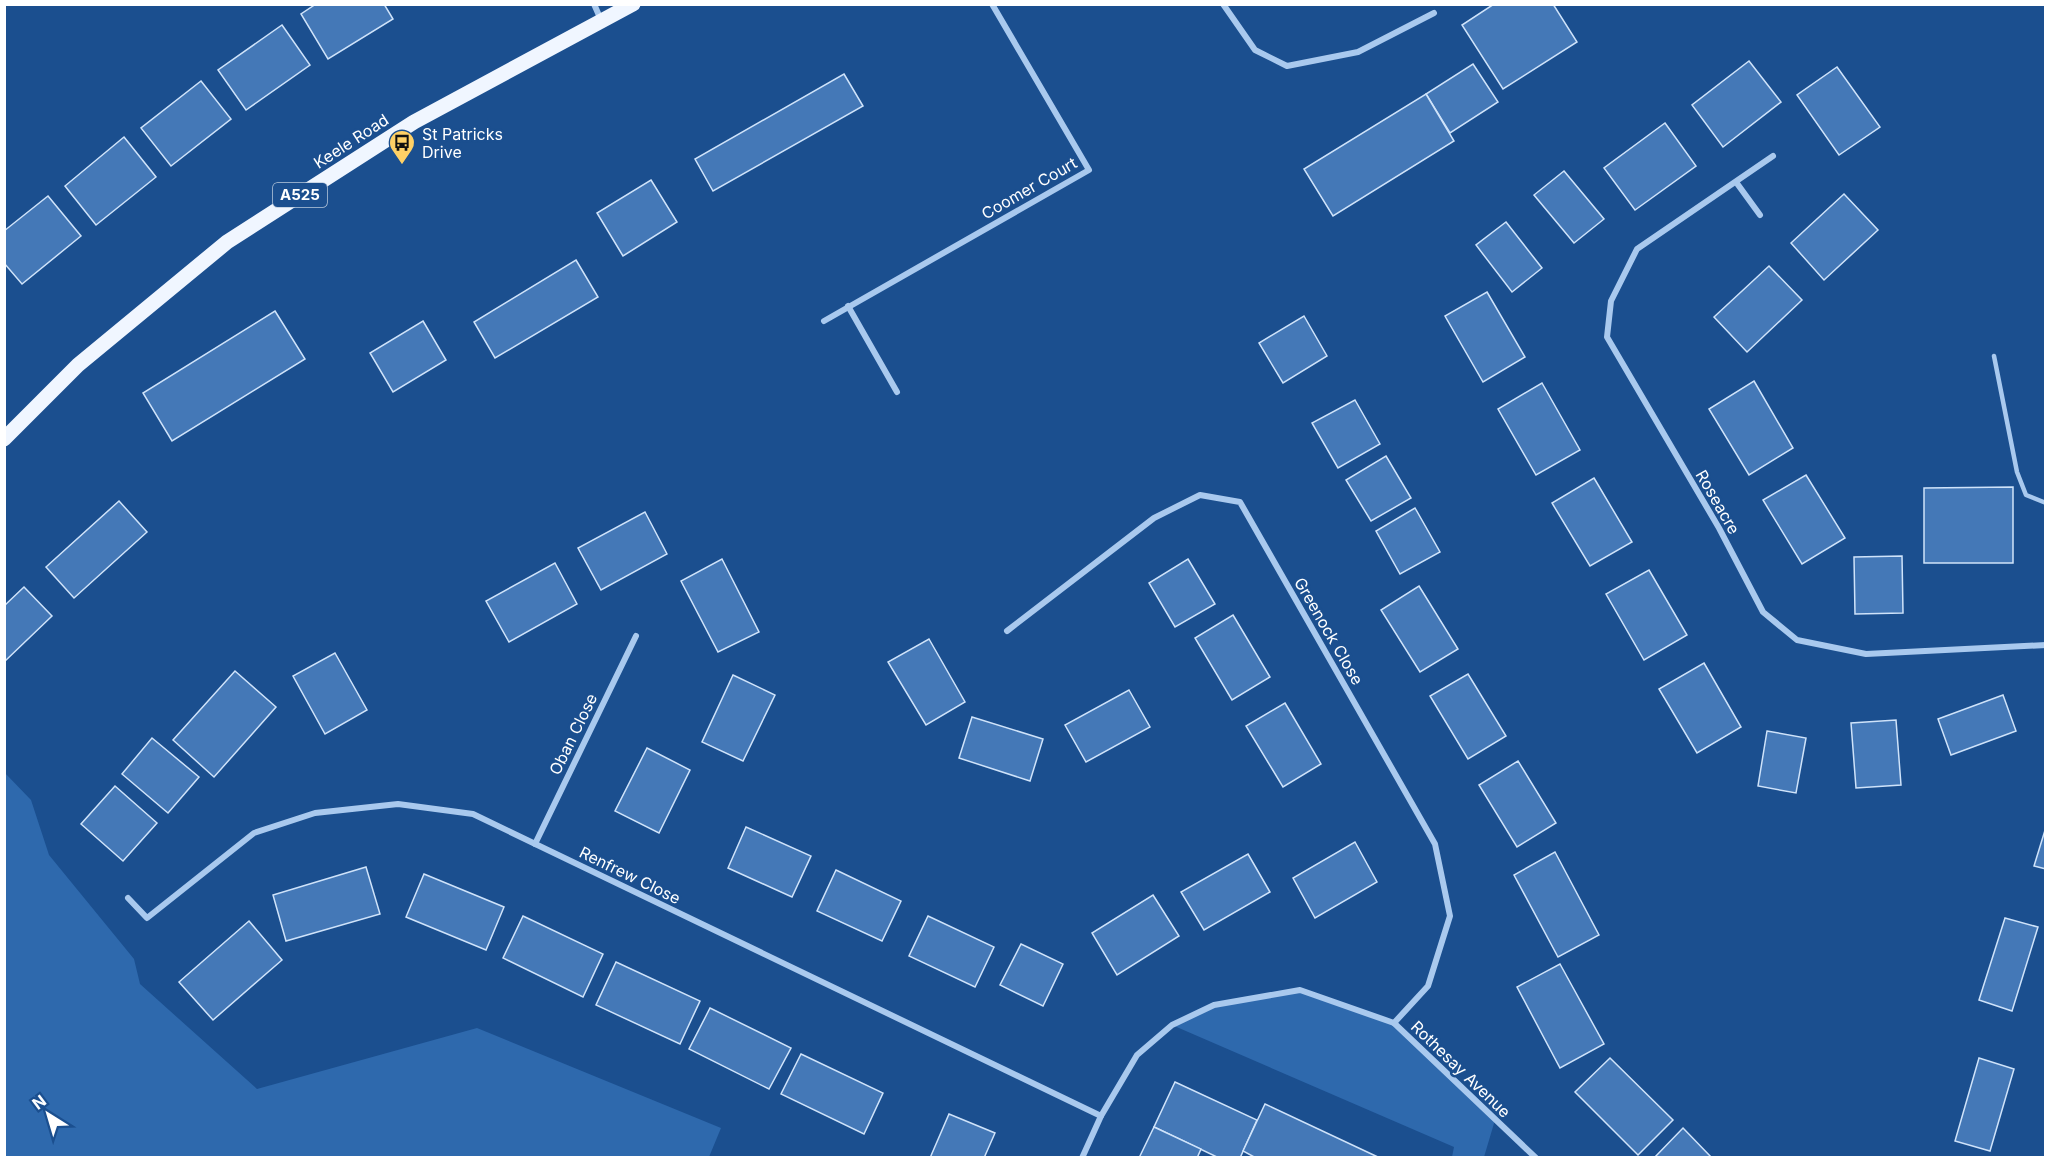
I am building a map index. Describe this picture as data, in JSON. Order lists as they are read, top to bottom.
{
  "streets": {
    "main road": ["Keele Road", "A525"],
    "street": [
      "Coomer Court",
      "Roseacre",
      "Greenock Close",
      "Oban Close",
      "Renfrew Close",
      "Rothesay Avenue"
    ]
  },
  "crossings": [
    ["Greenock Close", "Rothesay Avenue"],
    ["Oban Close", "Renfrew Close"],
    ["Renfrew Close", "Rothesay Avenue"]
  ],
  "places": {
    "bus stop": ["St Patricks Drive"]
  },
  "north": "top left"
}
